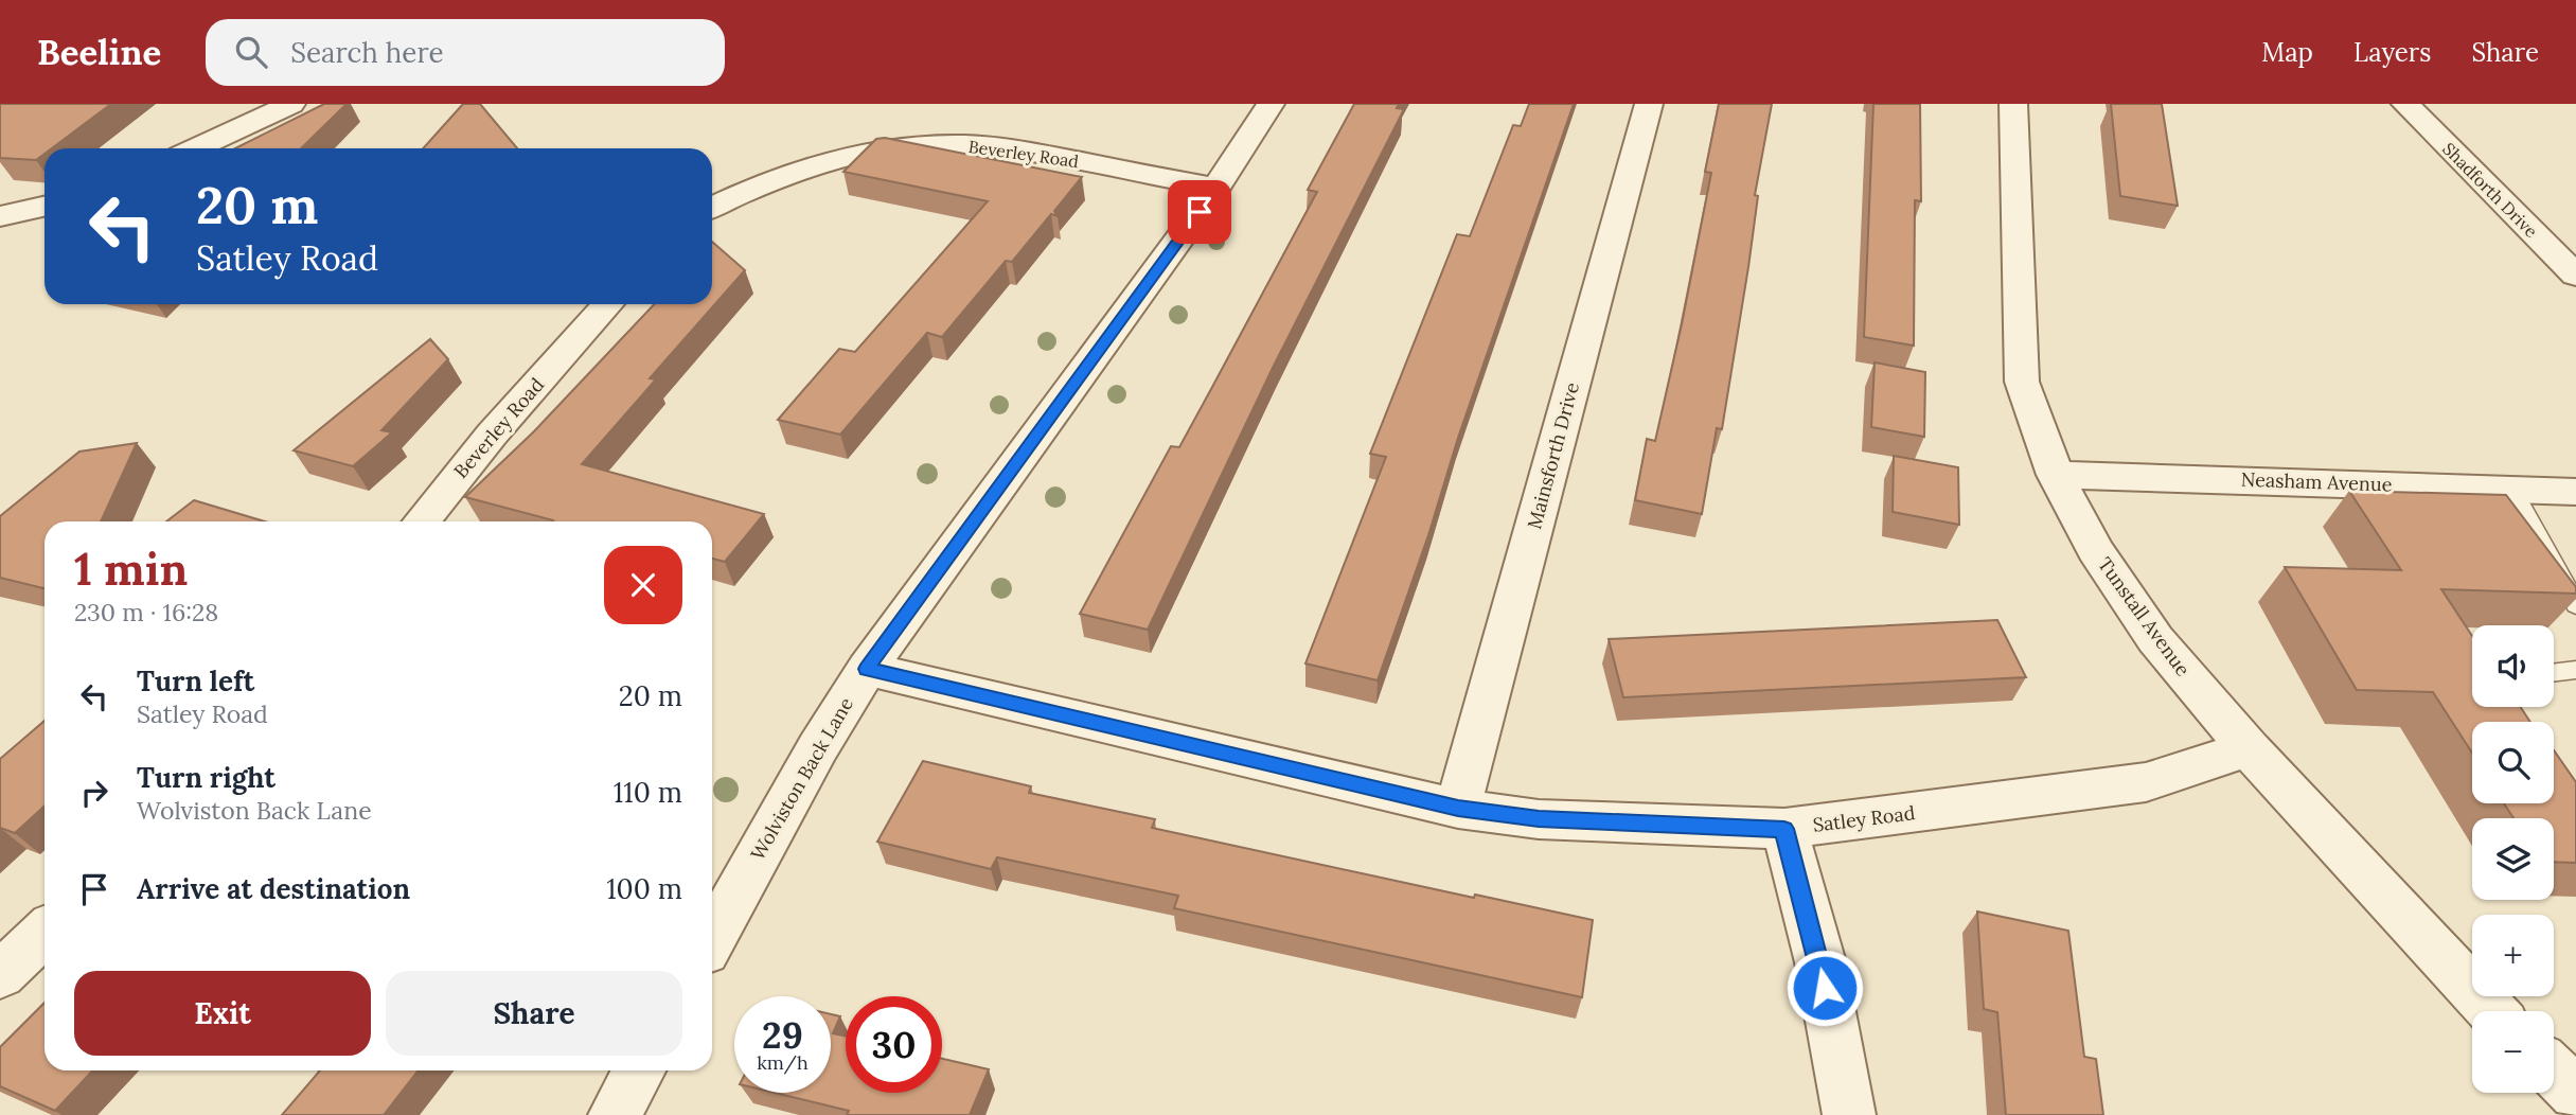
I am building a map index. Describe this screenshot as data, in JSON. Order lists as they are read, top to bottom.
{
  "streets": {
    "street": [
      "Beverley Road",
      "Shadforth Drive",
      "Mainsforth Drive",
      "Neasham Avenue",
      "Tunstall Avenue",
      "Wolviston Back Lane",
      "Satley Road"
    ]
  },
  "crossings": [
    ["Beverley Road", "Wolviston Back Lane"],
    ["Mainsforth Drive", "Satley Road"],
    ["Neasham Avenue", "Tunstall Avenue"],
    ["Tunstall Avenue", "Satley Road"],
    ["Wolviston Back Lane", "Satley Road"]
  ],
  "page": {
    "header": "Beeline",
    "search": "Search here",
    "nav": ["Map", "Layers", "Share"],
    "turn": ["20 m", "Satley Road"],
    "heading": ["1 min", "230 m · 16:28"],
    "map_buttons": ["+", "−"],
    "list": [
      {
        "name": "Turn left",
        "note": "Satley Road",
        "value": "20 m"
      },
      {
        "name": "Turn right",
        "note": "Wolviston Back Lane",
        "value": "110 m"
      },
      {
        "name": "Arrive at destination",
        "value": "100 m"
      }
    ],
    "buttons": ["Exit", "Share"],
    "speed": "29 km/h",
    "limit": "30"
  }
}
